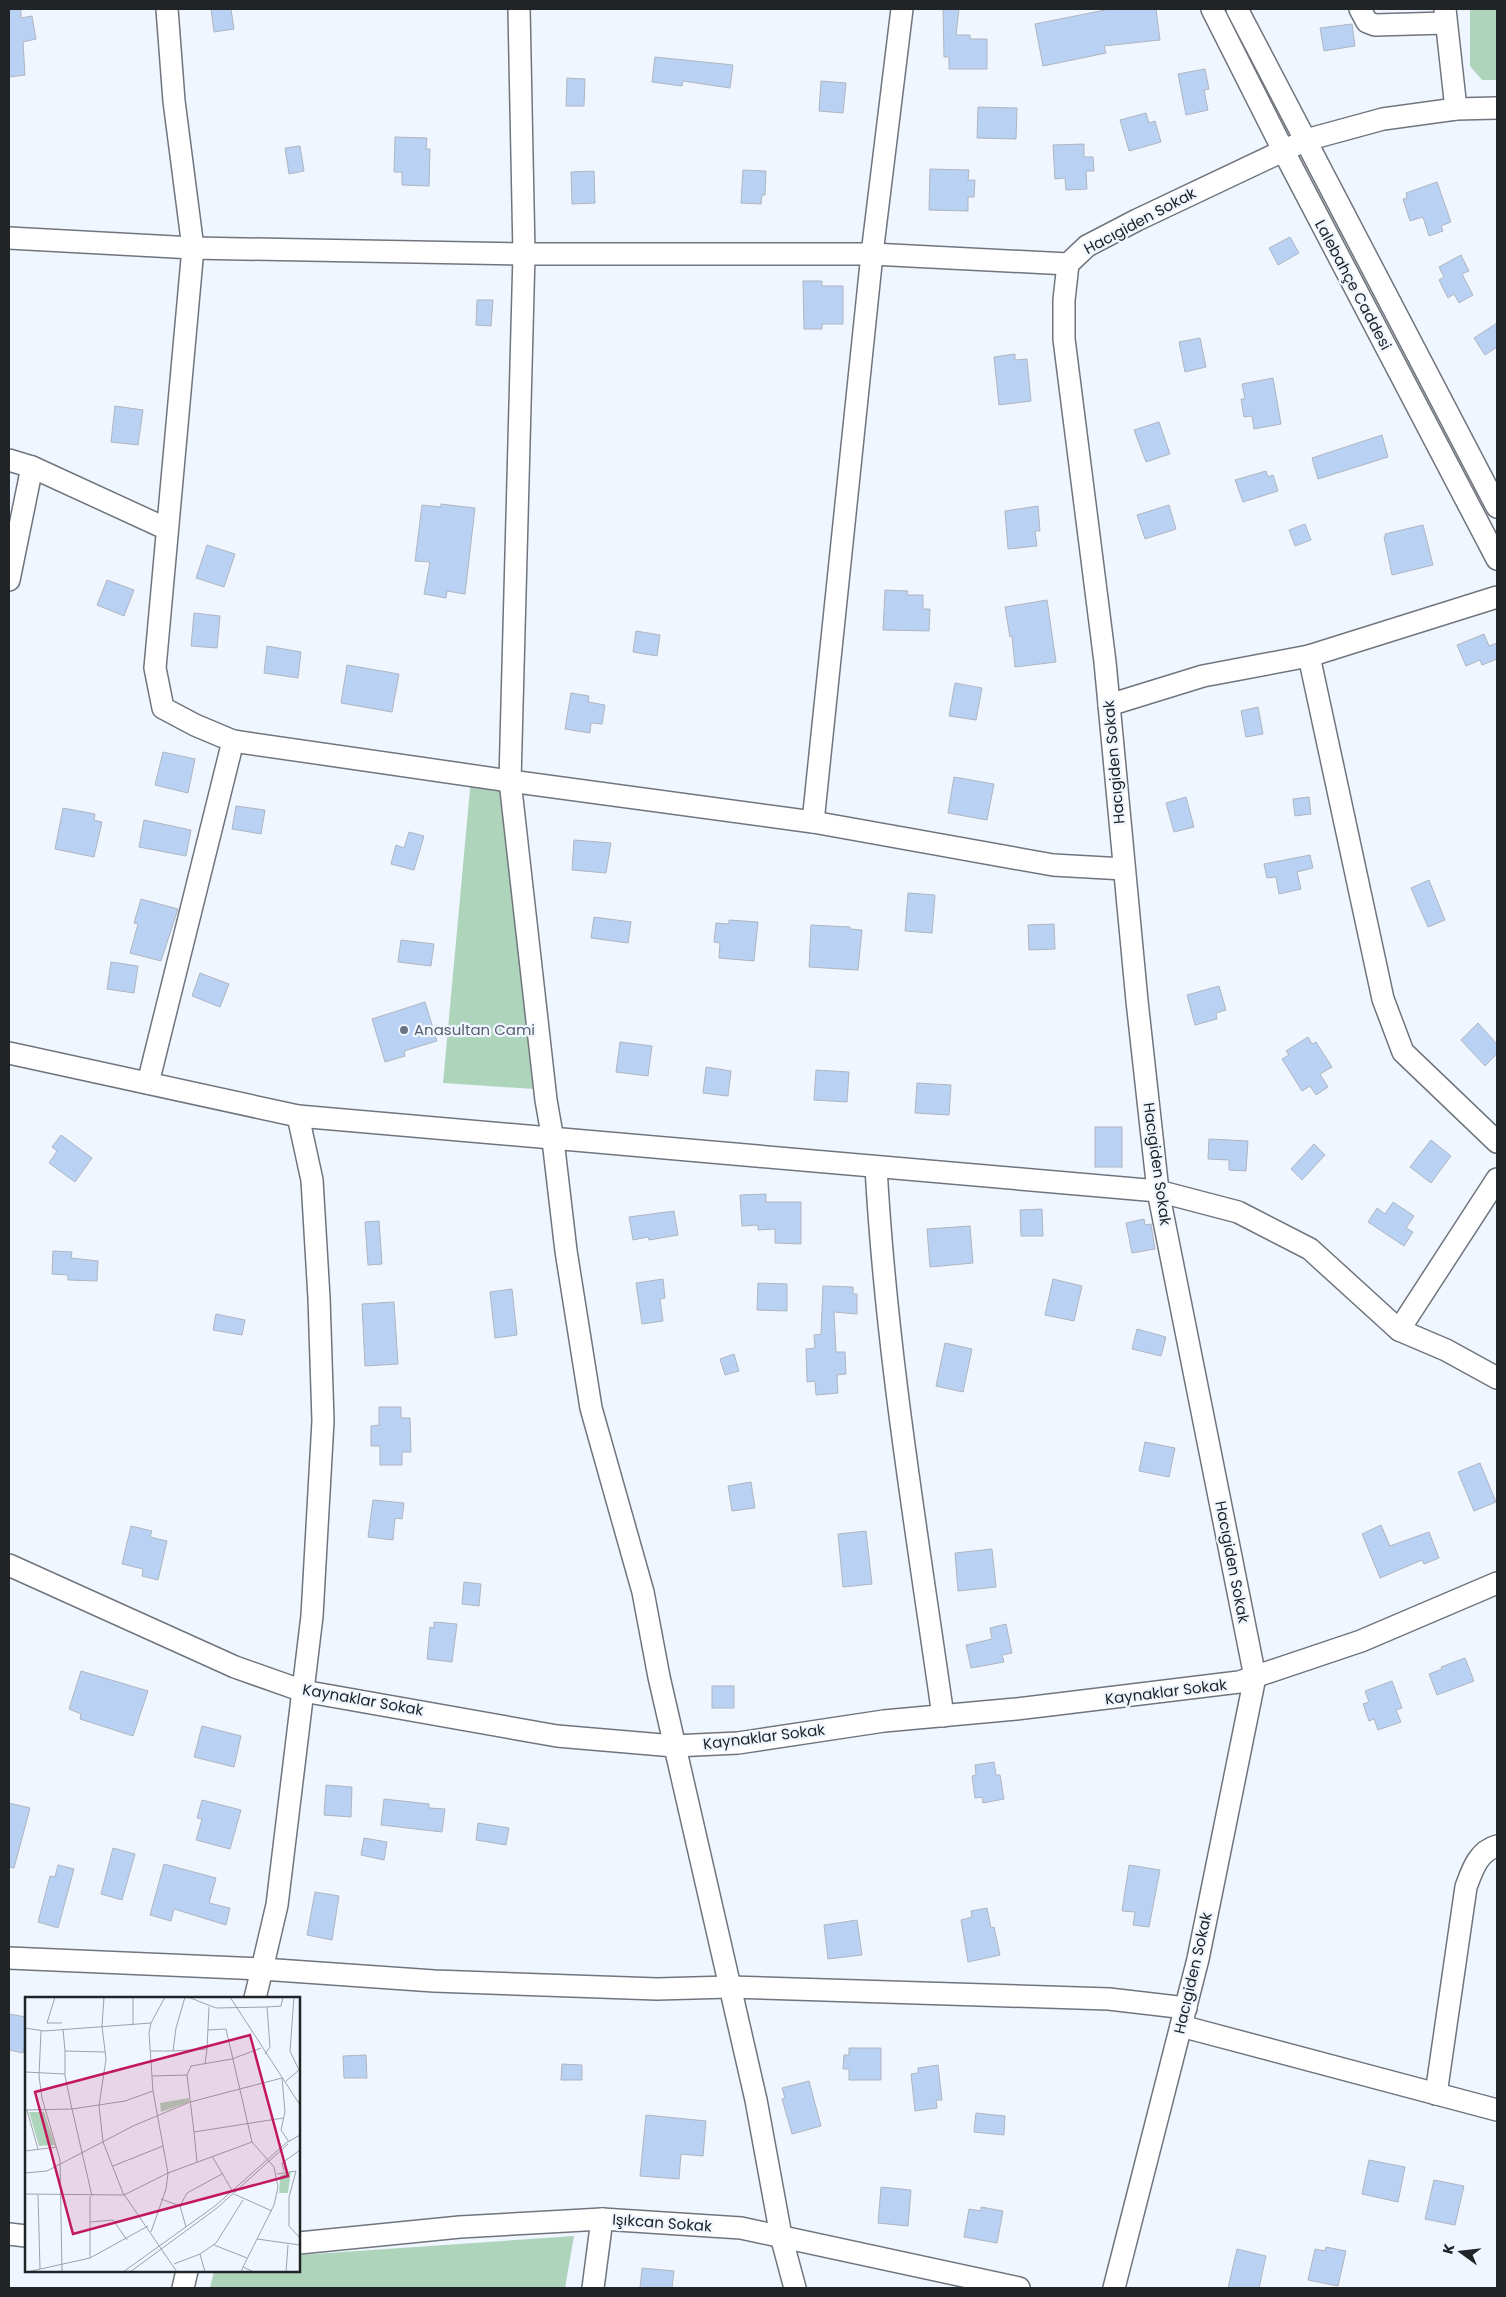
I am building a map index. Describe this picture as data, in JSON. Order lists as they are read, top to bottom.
{
  "streets": {
    "street": [
      "Hacıgiden Sokak",
      "Lalebahçe Caddesi",
      "Kaynaklar Sokak",
      "Işıkcan Sokak"
    ]
  },
  "crossings": [
    ["Hacıgiden Sokak", "Lalebahçe Caddesi"],
    ["Hacıgiden Sokak", "Kaynaklar Sokak"]
  ],
  "places": ["Anasultan Cami"],
  "north": "left"
}
